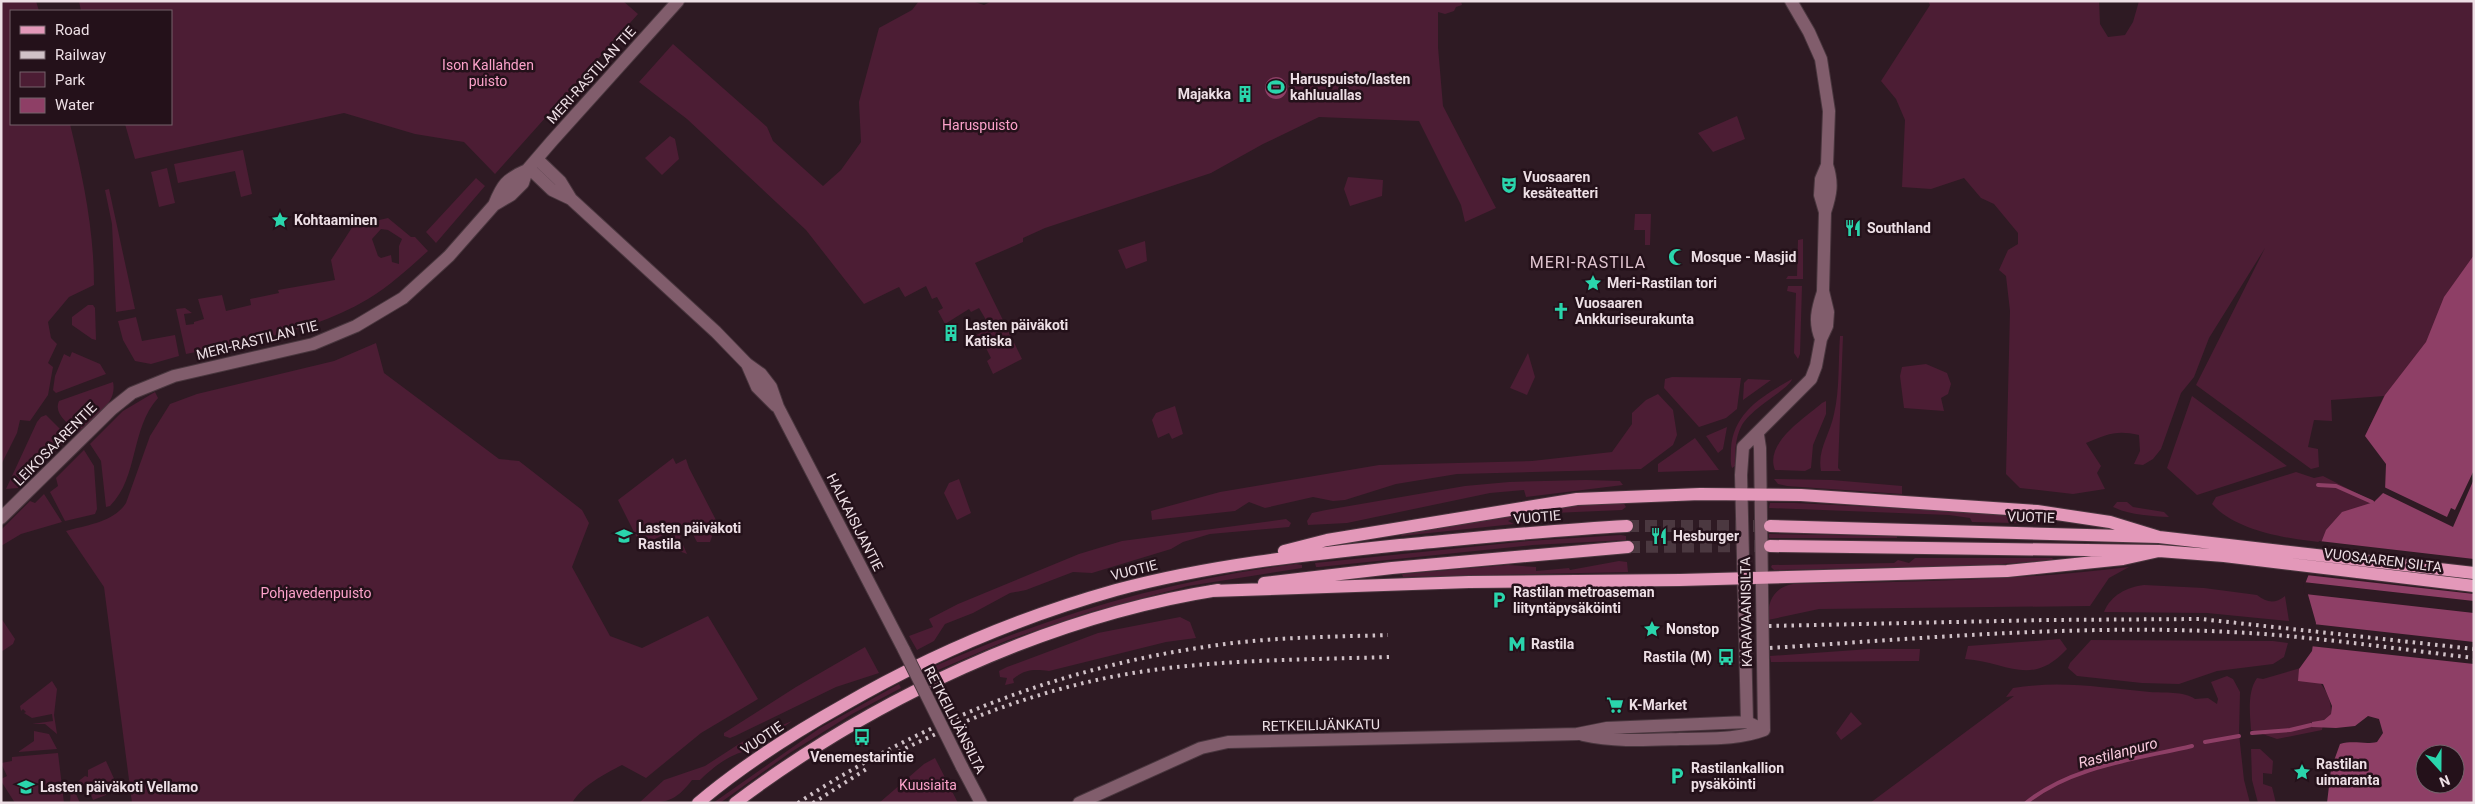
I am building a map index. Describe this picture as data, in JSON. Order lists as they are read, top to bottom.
{
  "streets": {
    "main road": ["VUOTIE", "VUOSAAREN SILTA"],
    "street": [
      "MERI-RASTILAN TIE",
      "LEIKOSAARENTIE",
      "HALKAISIJANTIE",
      "KARAVAANISILTA",
      "RETKEILIJÄNSILTA",
      "RETKEILIJÄNKATU"
    ]
  },
  "crossings": [
    ["MERI-RASTILAN TIE", "LEIKOSAARENTIE"],
    ["MERI-RASTILAN TIE", "HALKAISIJANTIE"],
    ["VUOTIE", "VUOSAAREN SILTA"],
    ["HALKAISIJANTIE", "RETKEILIJÄNSILTA"],
    ["KARAVAANISILTA", "RETKEILIJÄNKATU"]
  ],
  "districts": ["MERI-RASTILA"],
  "water": ["Rastilanpuro"],
  "parks": [
    "Ison Kallahden puisto",
    "Haruspuisto",
    "Pohjavedenpuisto",
    "Kuusiaita"
  ],
  "places": {
    "sports": ["Haruspuisto/lasten kahluuallas"],
    "building": ["Majakka", "Lasten päiväkoti Katiska"],
    "theatre": ["Vuosaaren kesäteatteri"],
    "place": [
      "Kohtaaminen",
      "Meri-Rastilan tori",
      "Nonstop",
      "Rastilan uimaranta"
    ],
    "restaurant": ["Southland", "Hesburger"],
    "mosque": ["Mosque - Masjid"],
    "church": ["Vuosaaren Ankkuriseurakunta"],
    "school or university": ["Lasten päiväkoti Rastila", "Lasten päiväkoti Vellamo"],
    "parking": ["Rastilan metroaseman liityntäpysäköinti", "Rastilankallion pysäköinti"],
    "metro station": ["Rastila"],
    "bus stop": ["Rastila (M)", "Venemestarintie"],
    "supermarket": ["K-Market"]
  },
  "legend": [
    "Road",
    "Railway",
    "Park",
    "Water"
  ],
  "north": "bottom"
}
